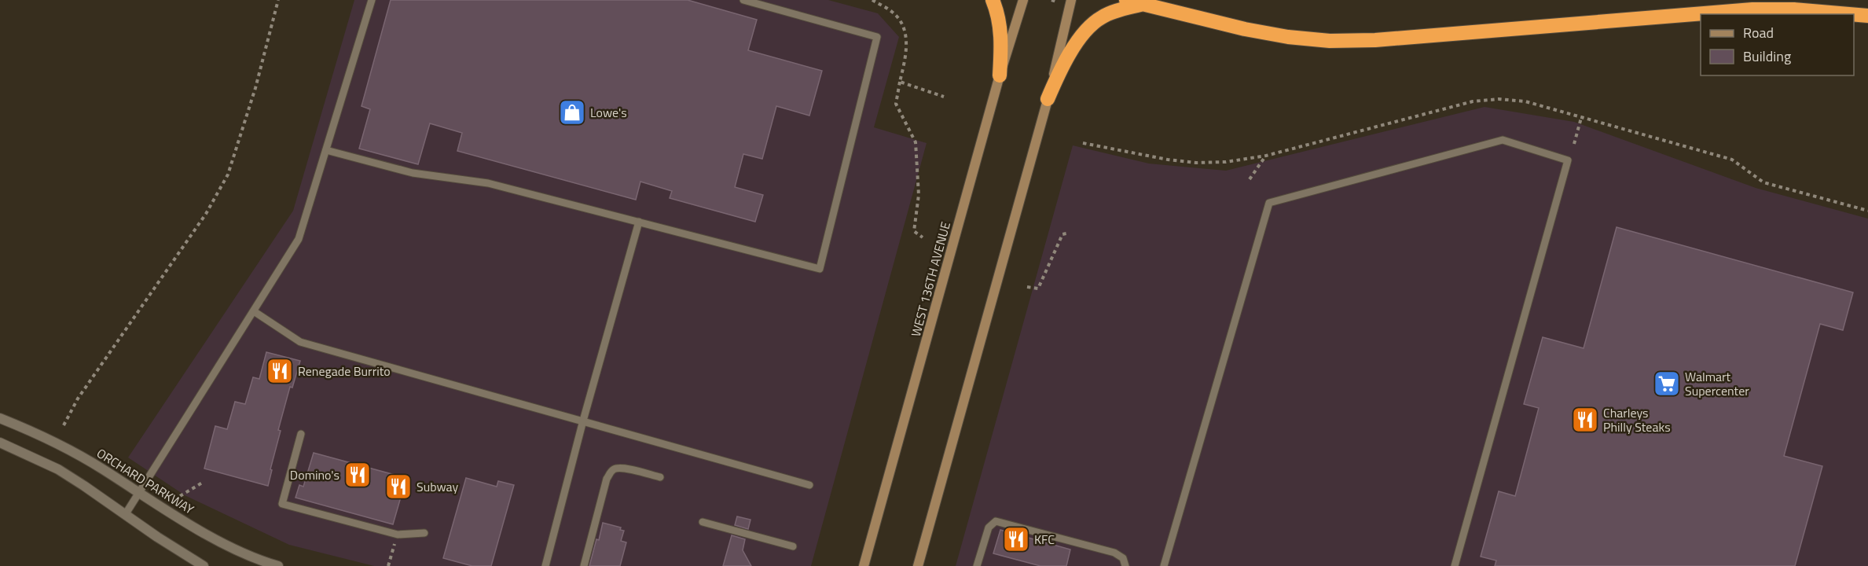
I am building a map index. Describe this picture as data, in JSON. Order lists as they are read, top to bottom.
{
  "streets": {
    "main road": ["WEST 136TH AVENUE"],
    "street": ["ORCHARD PARKWAY"]
  },
  "places": {
    "shop": ["Lowe's"],
    "restaurant": [
      "Renegade Burrito",
      "Charleys Philly Steaks",
      "Domino's",
      "Subway",
      "KFC"
    ],
    "supermarket": ["Walmart Supercenter"]
  },
  "legend": ["Road", "Building"]
}
